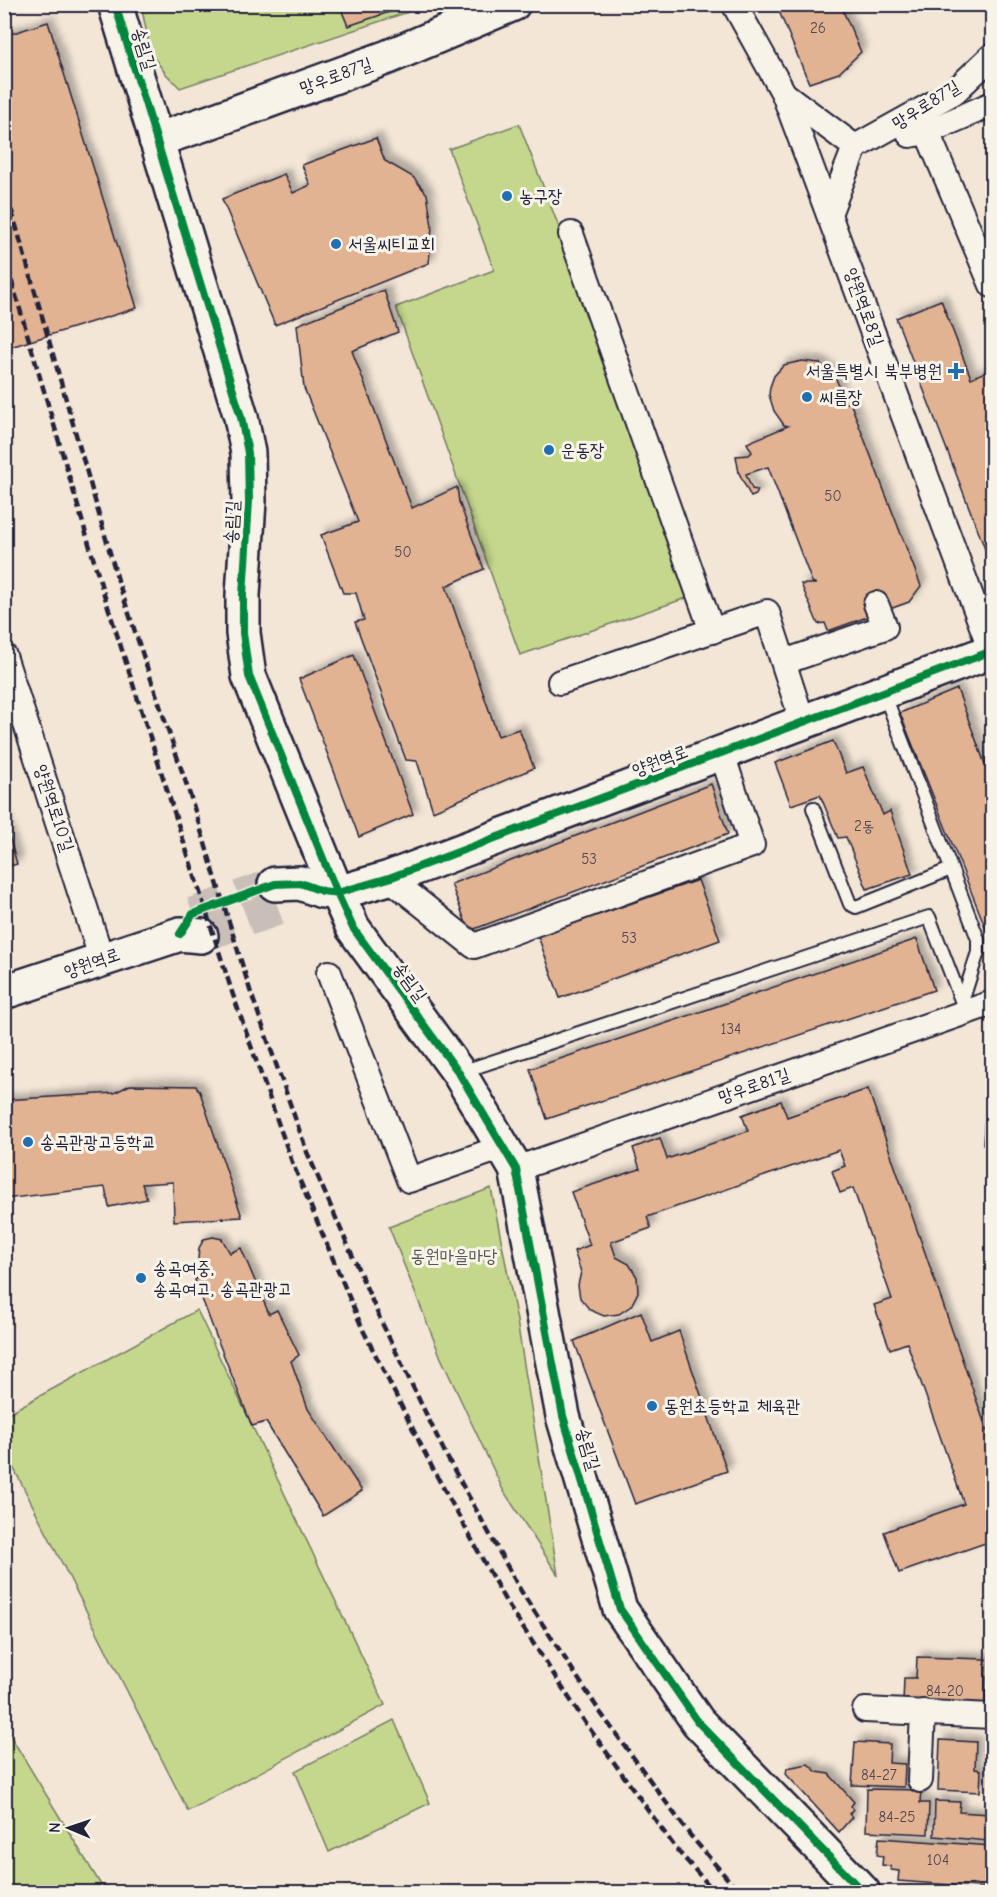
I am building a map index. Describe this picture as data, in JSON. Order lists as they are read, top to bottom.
{
  "streets": {
    "street": [
      "송림길",
      "망우로87길",
      "양원역로8길",
      "양원역로",
      "양원역로10길",
      "망우로81길"
    ]
  },
  "crossings": [
    ["송림길", "망우로87길"],
    ["송림길", "양원역로"],
    ["송림길", "망우로81길"],
    ["양원역로8길", "양원역로"],
    ["양원역로", "양원역로10길"]
  ],
  "parks": ["동원마을마당"],
  "places": {
    "other": [
      "농구장",
      "서울씨티교회",
      "씨름장",
      "운동장",
      "송곡관광고등학교",
      "송곡여중, 송곡여고, 송곡관광고",
      "동원초등학교 체육관"
    ],
    "health": ["서울특별시 북부병원"]
  },
  "house_numbers": [
    "26",
    "50",
    "50",
    "2동",
    "53",
    "53",
    "134",
    "84-20",
    "84-27",
    "84-25",
    "104"
  ],
  "north": "left"
}
